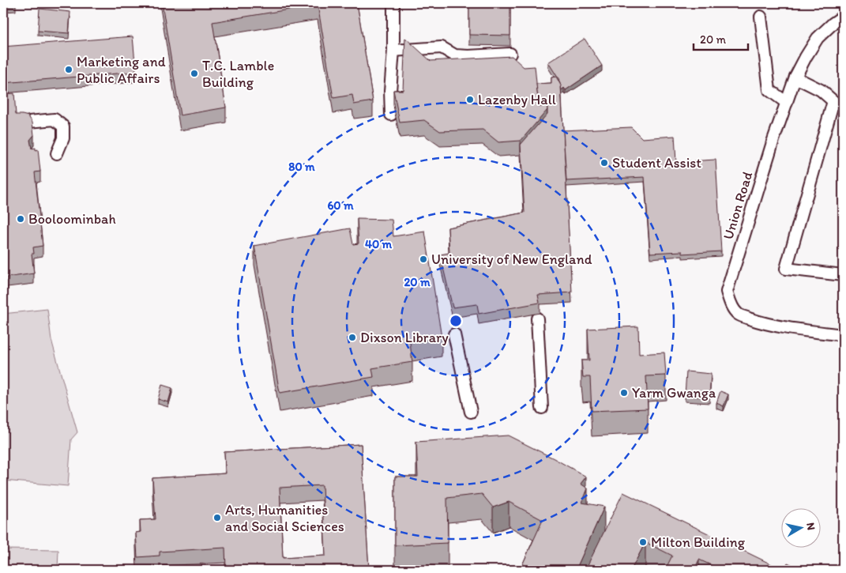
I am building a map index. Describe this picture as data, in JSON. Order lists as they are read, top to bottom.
{
  "streets": {
    "lane": ["Union Road"]
  },
  "places": [
    "Marketing and Public Affairs",
    "T.C. Lamble Building",
    "Lazenby Hall",
    "Student Assist",
    "Booloominbah",
    "University of New England",
    "Dixson Library",
    "Yarm Gwanga",
    "Arts, Humanities and Social Sciences",
    "Milton Building"
  ],
  "scale_bar": "20 m",
  "north": "right",
  "rings": [
    "80 m",
    "60 m",
    "40 m",
    "20 m"
  ]
}
